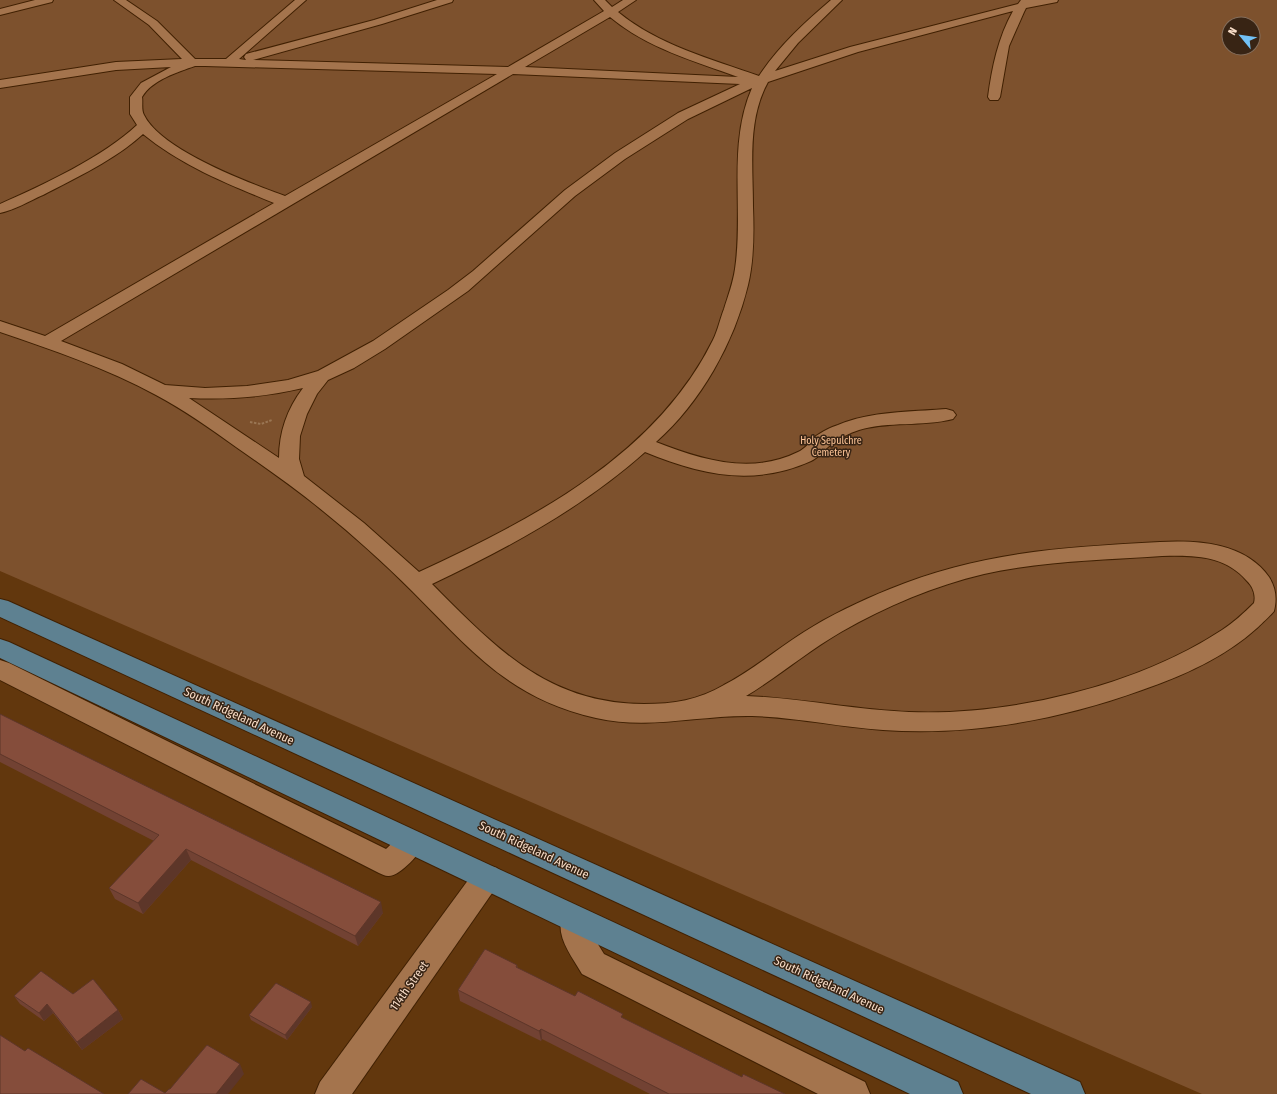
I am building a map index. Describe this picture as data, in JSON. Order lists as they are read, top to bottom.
{
  "streets": {
    "main road": ["South Ridgeland Avenue"],
    "street": ["114th Street"]
  },
  "parks": ["Holy Sepulchre Cemetery"],
  "north": "top left"
}
